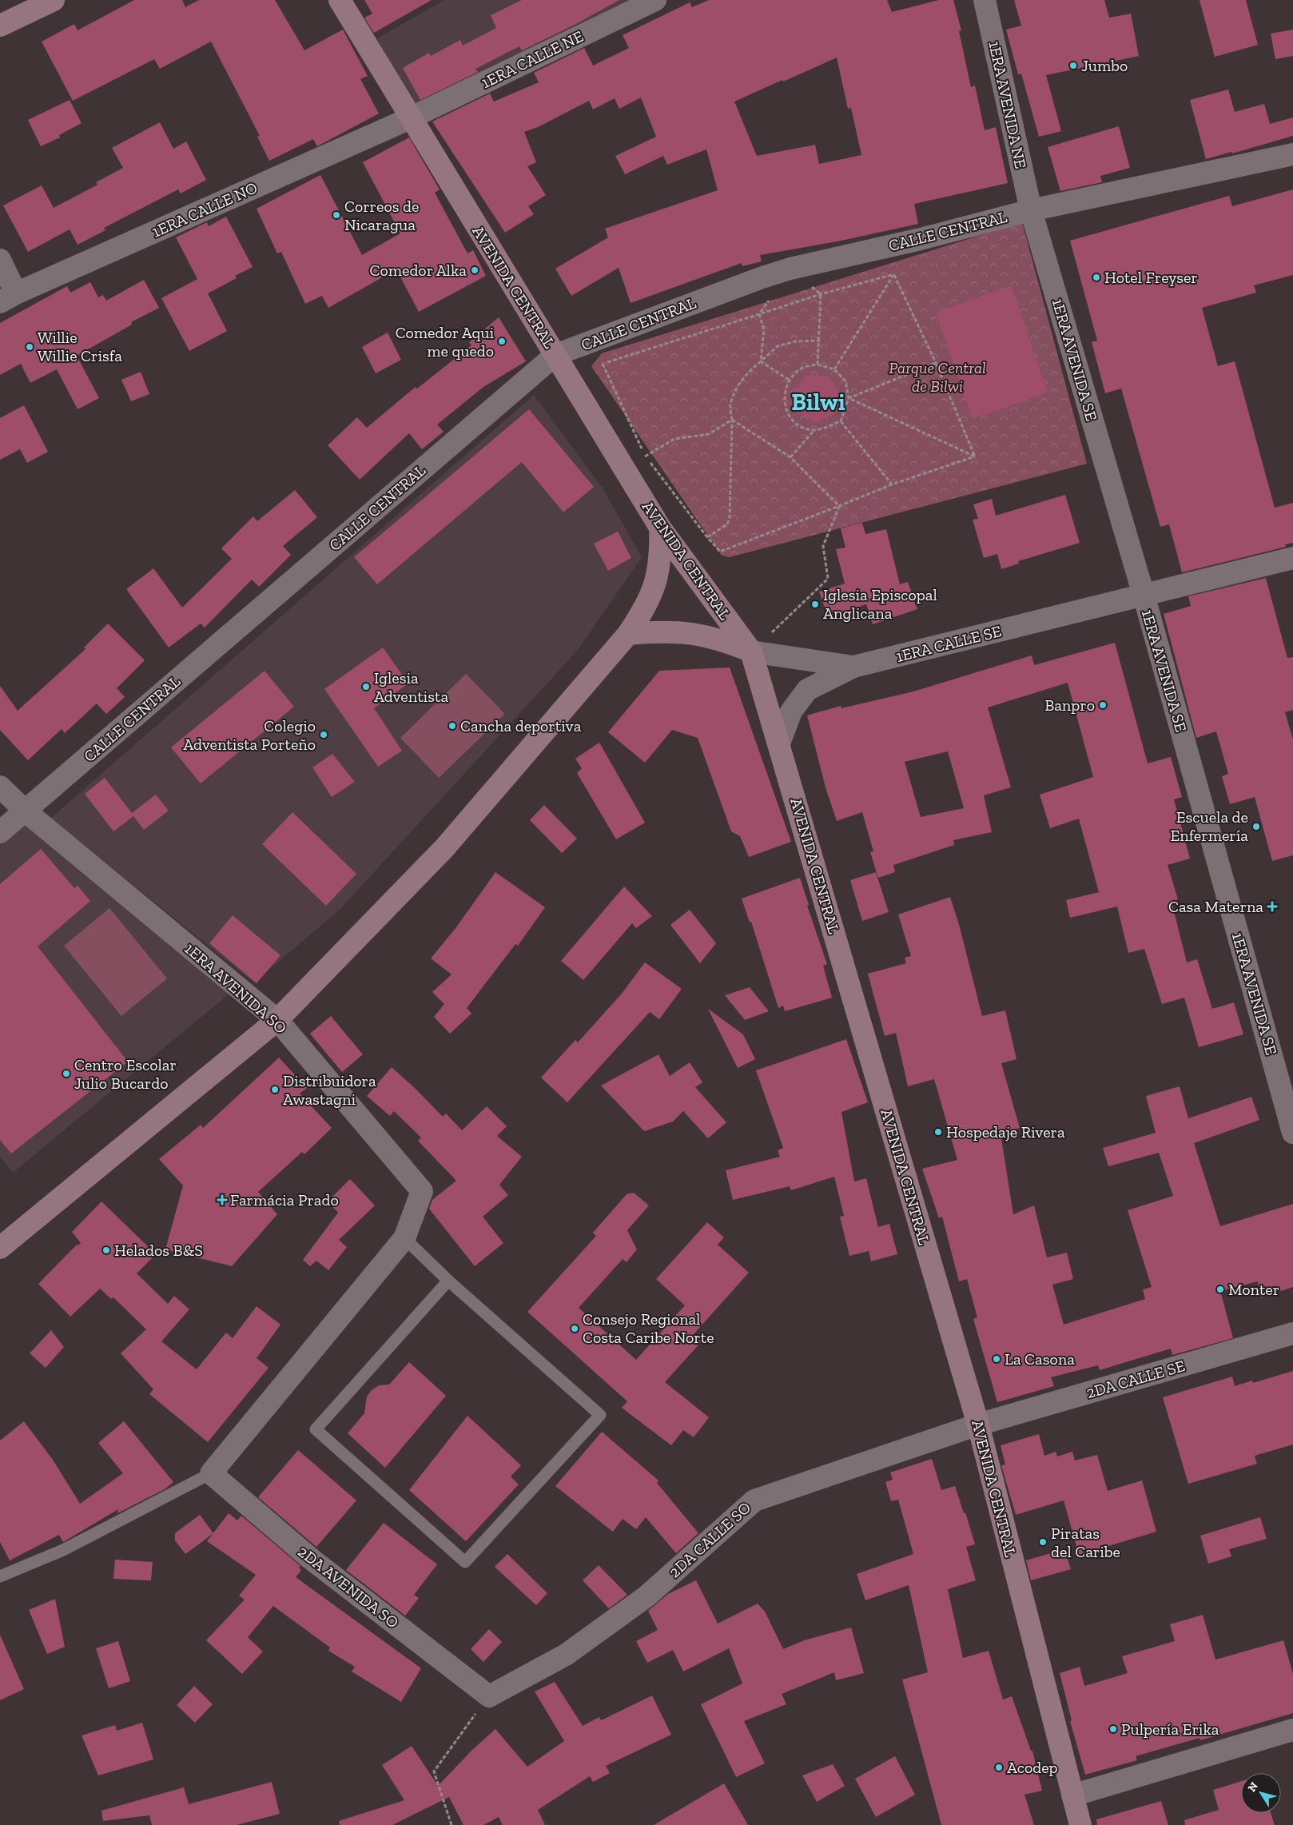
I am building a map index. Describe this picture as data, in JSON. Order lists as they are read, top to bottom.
{
  "streets": {
    "street": [
      "1ERA CALLE NE",
      "1ERA AVENIDA NE",
      "1ERA CALLE NO",
      "CALLE CENTRAL",
      "AVENIDA CENTRAL",
      "1ERA AVENIDA SE",
      "1ERA CALLE SE",
      "1ERA AVENIDA SO",
      "2DA CALLE SE",
      "2DA CALLE SO",
      "2DA AVENIDA SO"
    ]
  },
  "crossings": [
    ["1ERA CALLE NE", "1ERA CALLE NO"],
    ["1ERA CALLE NE", "AVENIDA CENTRAL"],
    ["1ERA AVENIDA NE", "CALLE CENTRAL"],
    ["1ERA AVENIDA NE", "1ERA AVENIDA SE"],
    ["1ERA CALLE NO", "AVENIDA CENTRAL"],
    ["CALLE CENTRAL", "AVENIDA CENTRAL"],
    ["CALLE CENTRAL", "1ERA AVENIDA SE"],
    ["CALLE CENTRAL", "1ERA AVENIDA SO"],
    ["AVENIDA CENTRAL", "1ERA CALLE SE"],
    ["AVENIDA CENTRAL", "2DA CALLE SE"],
    ["AVENIDA CENTRAL", "2DA CALLE SO"],
    ["1ERA AVENIDA SE", "1ERA CALLE SE"],
    ["2DA CALLE SE", "2DA CALLE SO"],
    ["2DA CALLE SO", "2DA AVENIDA SO"]
  ],
  "districts": ["Bilwi"],
  "parks": ["Parque Central de Bilwi"],
  "places": {
    "other": [
      "Jumbo",
      "Correos de Nicaragua",
      "Comedor Alka",
      "Hotel Freyser",
      "Comedor Aqui me quedo",
      "Willie Willie Crisfa",
      "Iglesia Episcopal Anglicana",
      "Iglesia Adventista",
      "Banpro",
      "Cancha deportiva",
      "Colegio Adventista Porteño",
      "Escuela de Enfermería",
      "Centro Escolar Julio Bucardo",
      "Distribuidora Awastagni",
      "Hospedaje Rivera",
      "Helados B&S",
      "Monter",
      "Consejo Regional Costa Caribe Norte",
      "La Casona",
      "Piratas del Caribe",
      "Pulpería Erika",
      "Acodep"
    ],
    "health": ["Casa Materna", "Farmácia Prado"]
  },
  "north": "top left"
}
